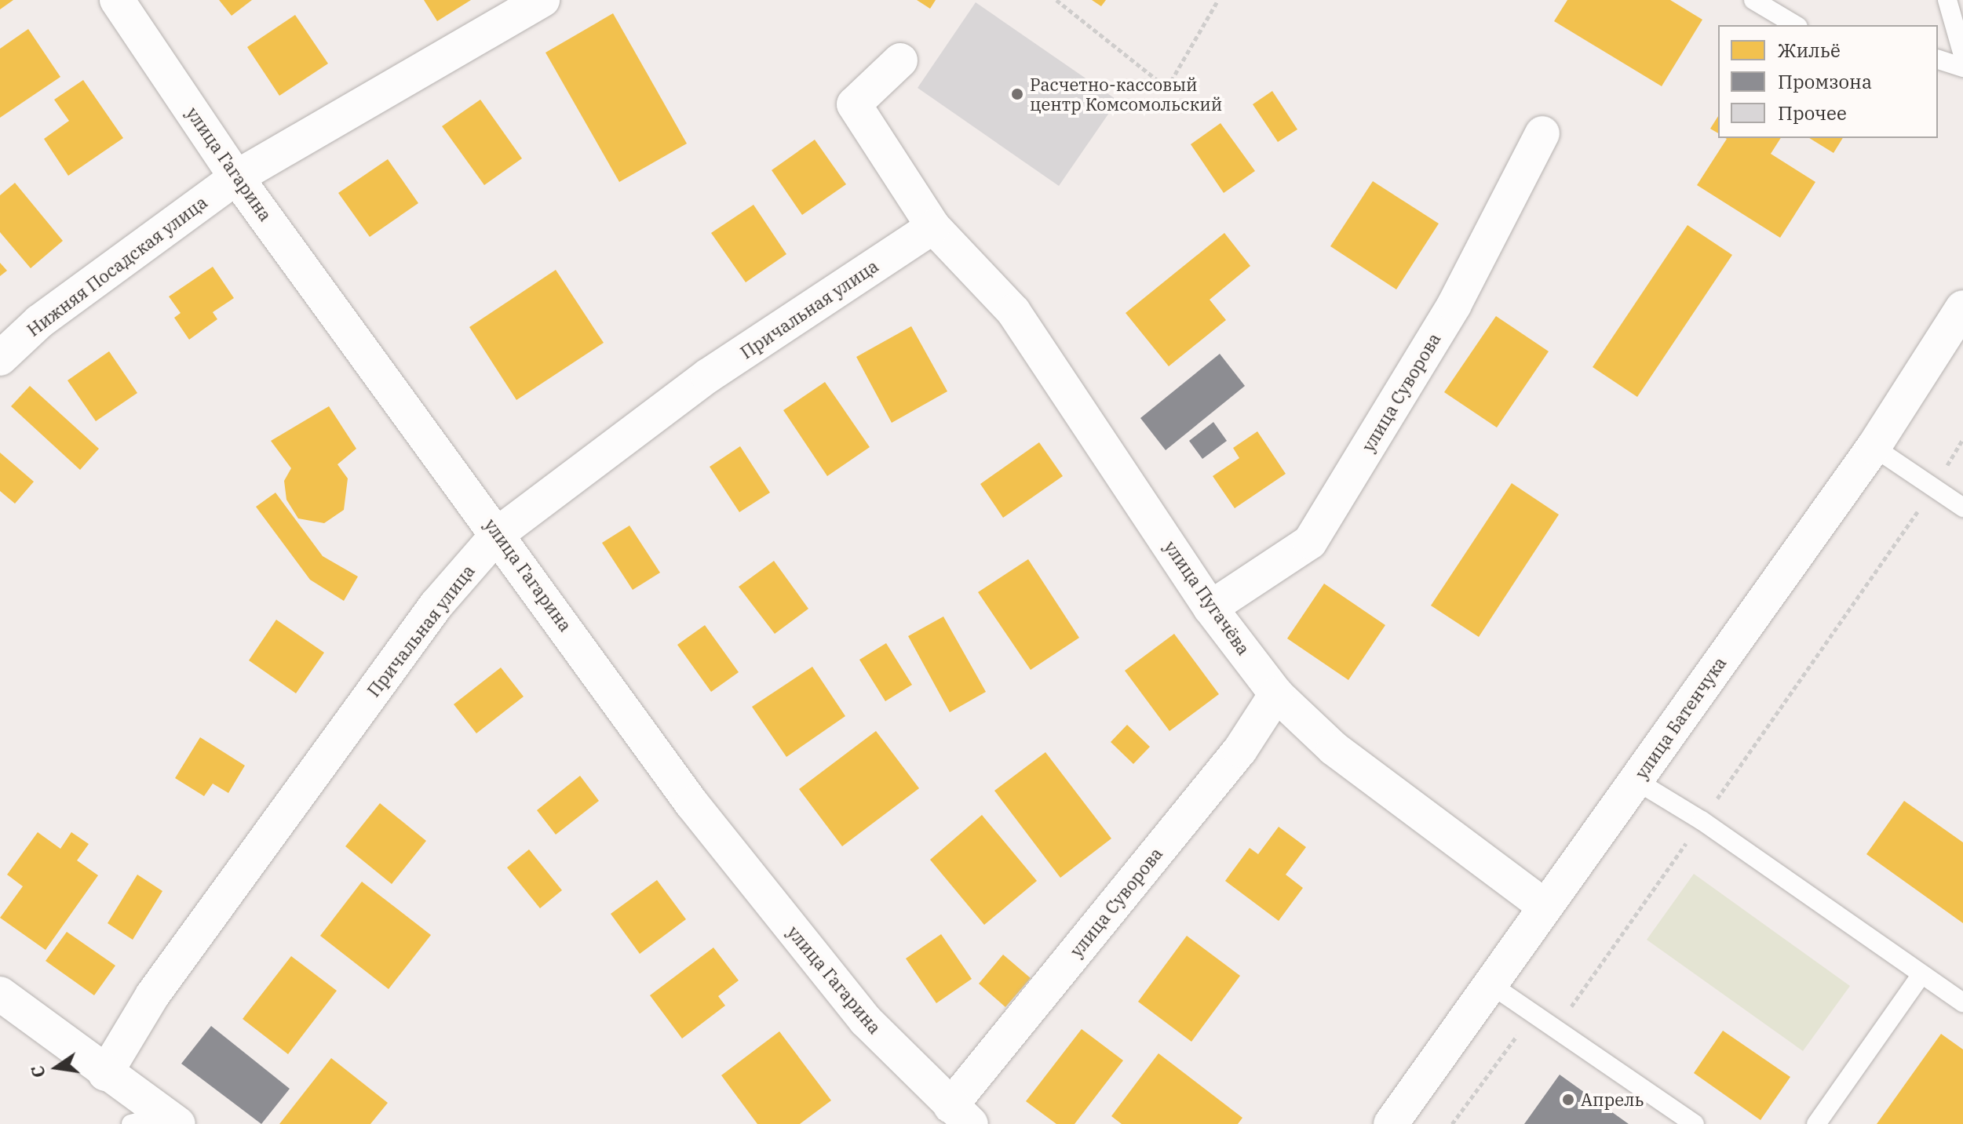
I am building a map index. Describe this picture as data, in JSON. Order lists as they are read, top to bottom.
{
  "streets": {
    "street": [
      "улица Гагарина",
      "Нижняя Посадская улица",
      "Причальная улица",
      "улица Суворова",
      "улица Пугачёва",
      "улица Батенчука"
    ]
  },
  "crossings": [
    ["улица Гагарина", "Нижняя Посадская улица"],
    ["улица Гагарина", "Причальная улица"],
    ["улица Гагарина", "улица Суворова"],
    ["Причальная улица", "улица Пугачёва"],
    ["улица Суворова", "улица Пугачёва"],
    ["улица Пугачёва", "улица Батенчука"]
  ],
  "places": ["Расчетно-кассовый центр Комсомольский", "Апрель"],
  "legend": ["Жильё", "Промзона", "Прочее"],
  "north": "left"
}
